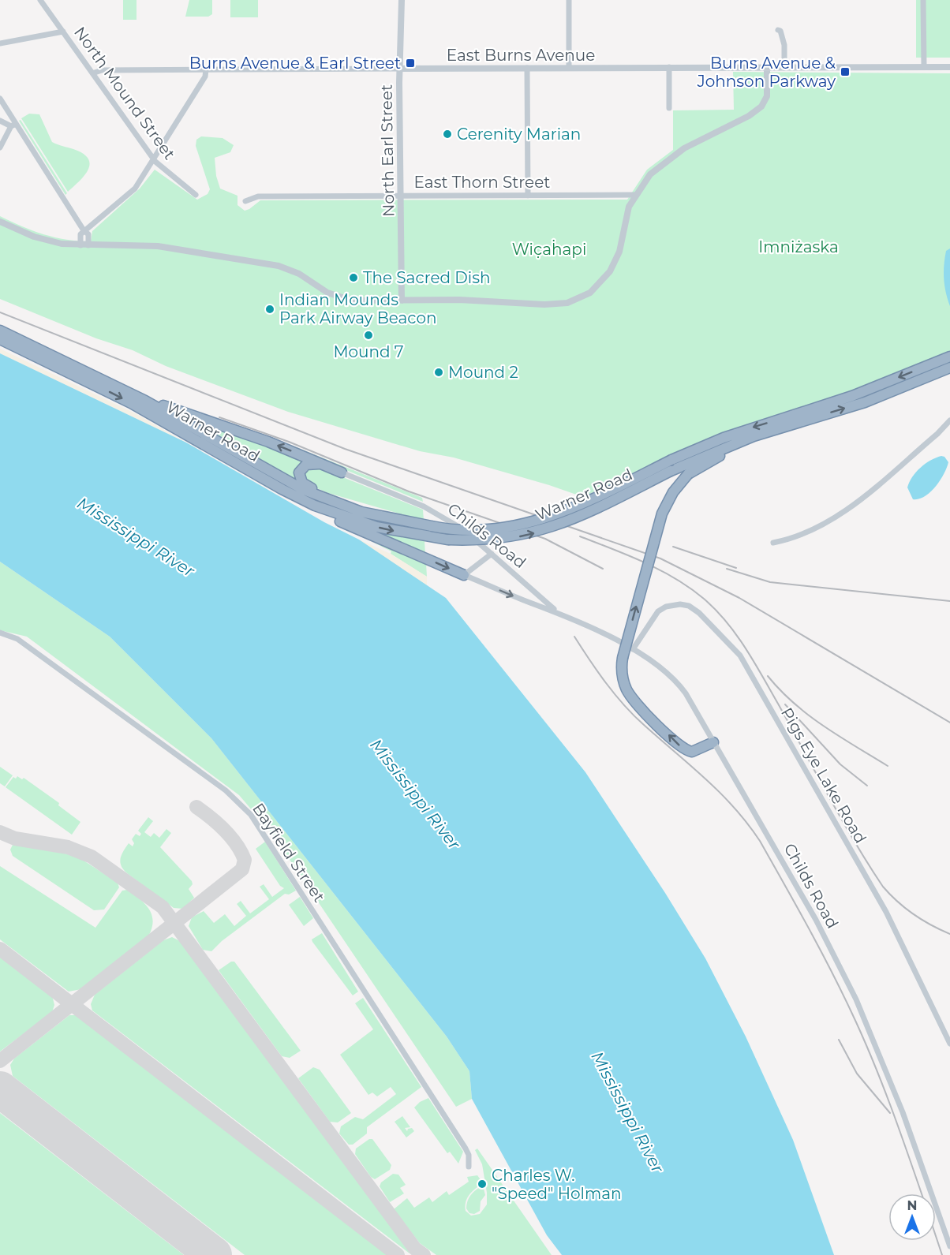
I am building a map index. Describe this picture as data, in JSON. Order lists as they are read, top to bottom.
{
  "streets": {
    "highway": ["Warner Road"],
    "street": [
      "East Burns Avenue",
      "North Mound Street",
      "North Earl Street",
      "East Thorn Street",
      "Childs Road",
      "Pigs Eye Lake Road",
      "Bayfield Street"
    ]
  },
  "crossings": [
    ["East Burns Avenue", "North Mound Street"],
    ["East Burns Avenue", "North Earl Street"],
    ["North Earl Street", "East Thorn Street"],
    ["Childs Road", "Pigs Eye Lake Road"]
  ],
  "water": ["Mississippi River"],
  "parks": ["Imniżaska", "Wic̣aḣapi"],
  "places": {
    "transit": ["Burns Avenue & Earl Street", "Burns Avenue & Johnson Parkway"],
    "other": [
      "Cerenity Marian",
      "The Sacred Dish",
      "Indian Mounds Park Airway Beacon",
      "Mound 7",
      "Mound 2",
      "Charles W. \"Speed\" Holman"
    ]
  },
  "north": "top"
}
